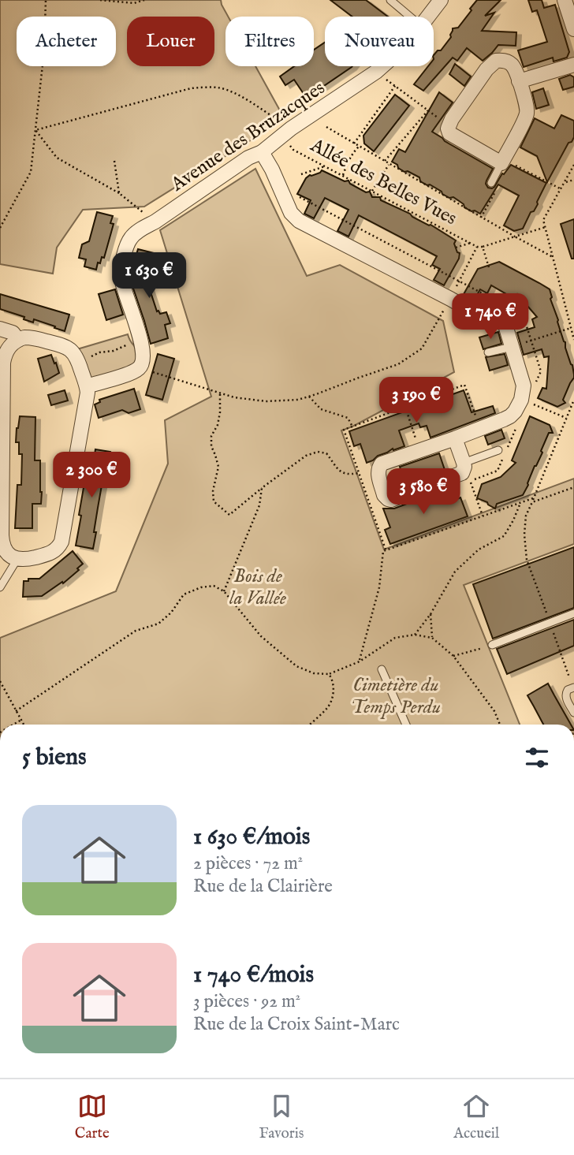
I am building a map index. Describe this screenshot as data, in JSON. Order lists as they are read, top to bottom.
{
  "streets": {
    "street": ["Avenue des Bruzacques"],
    "path": ["Allée des Belles Vues"]
  },
  "crossings": [
    ["Avenue des Bruzacques", "Allée des Belles Vues"]
  ],
  "parks": ["Bois de la Vallée", "Cimetière du Temps Perdu"],
  "page": {
    "chip": [
      "Acheter",
      "Louer",
      "Filtres",
      "Nouveau"
    ],
    "price": [
      "1 630 €",
      "1 740 €",
      "3 190 €",
      "2 300 €",
      "3 580 €"
    ],
    "heading": "5 biens",
    "list": [
      {
        "name": "1 630 €/mois",
        "note": "2 pièces · 72 m² · Rue de la Clairière"
      },
      {
        "name": "1 740 €/mois",
        "note": "3 pièces · 92 m² · Rue de la Croix Saint-Marc"
      }
    ],
    "tabs": ["Carte", "Favoris", "Accueil"]
  }
}
